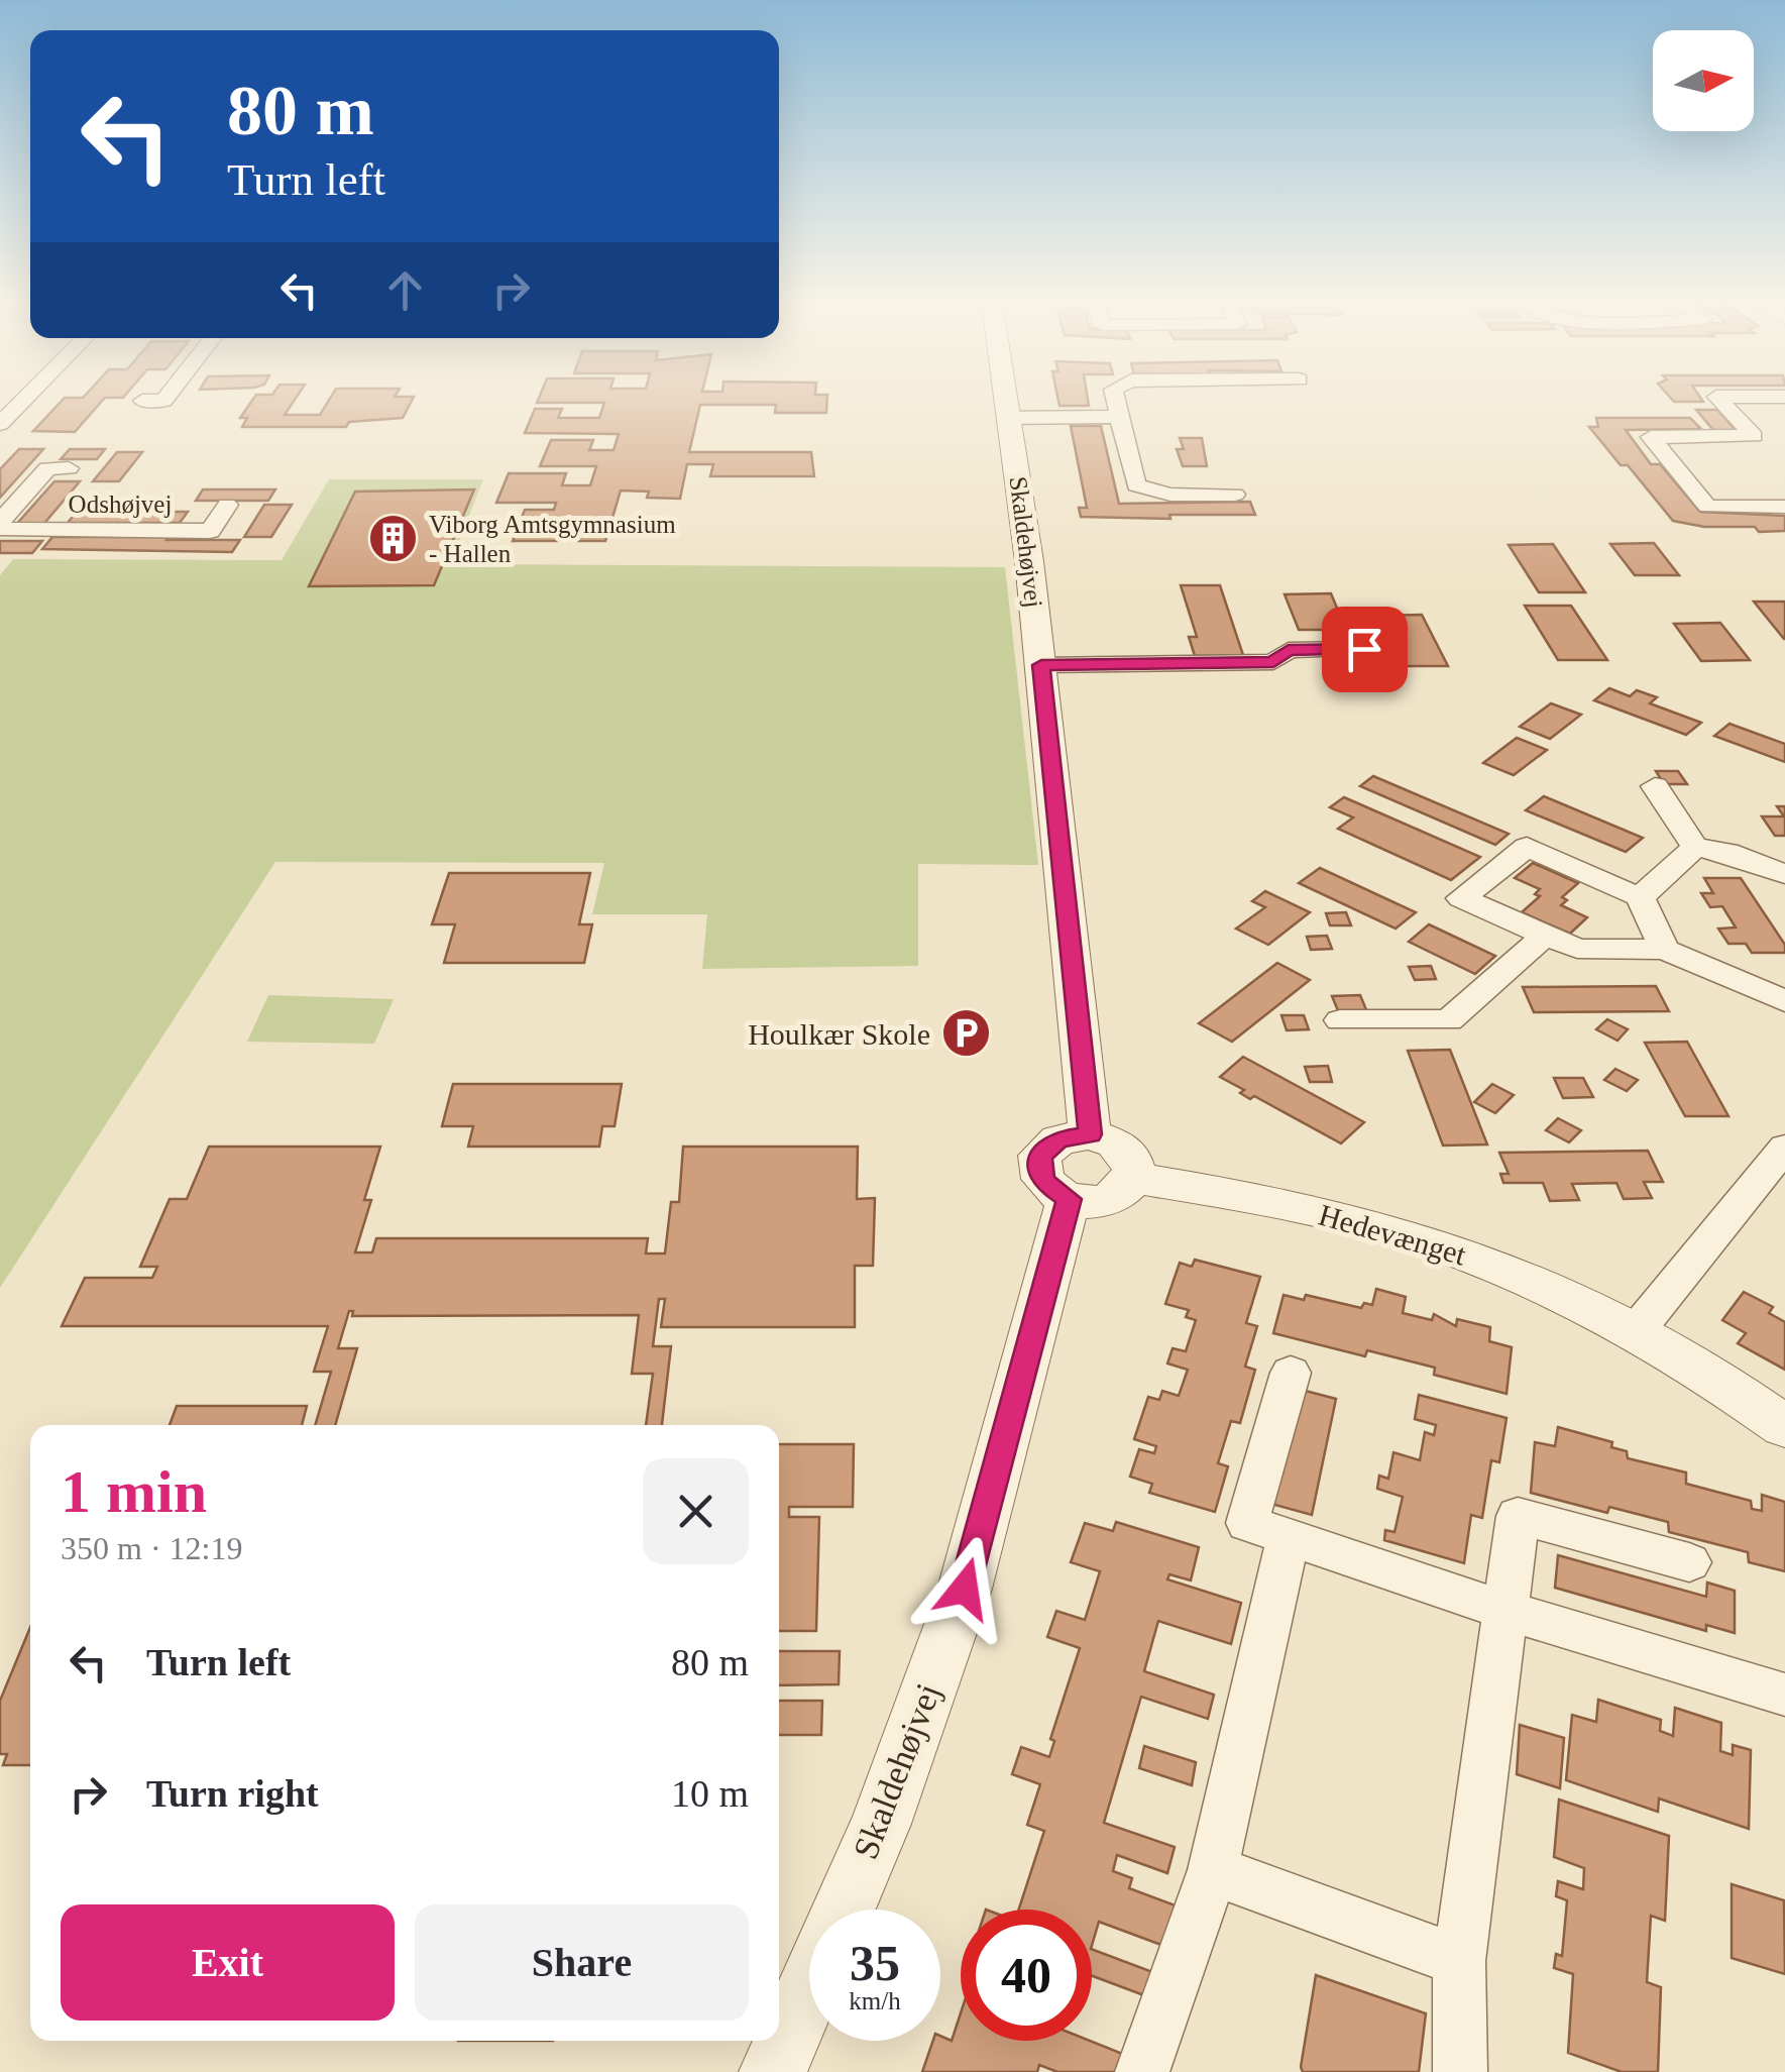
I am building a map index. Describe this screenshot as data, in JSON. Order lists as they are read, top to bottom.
{
  "streets": {
    "street": ["Odshøjvej", "Skaldehøjvej", "Hedevænget"]
  },
  "crossings": [
    ["Skaldehøjvej", "Hedevænget"]
  ],
  "places": {
    "building": ["Viborg Amtsgymnasium - Hallen"],
    "parking": ["Houlkær Skole"]
  },
  "north": "right",
  "page": {
    "turn": ["80 m", "Turn left"],
    "heading": ["1 min", "350 m · 12:19"],
    "list": [
      {
        "name": "Turn left",
        "value": "80 m"
      },
      {
        "name": "Turn right",
        "value": "10 m"
      }
    ],
    "buttons": ["Exit", "Share"],
    "speed": "35 km/h",
    "limit": "40"
  }
}
